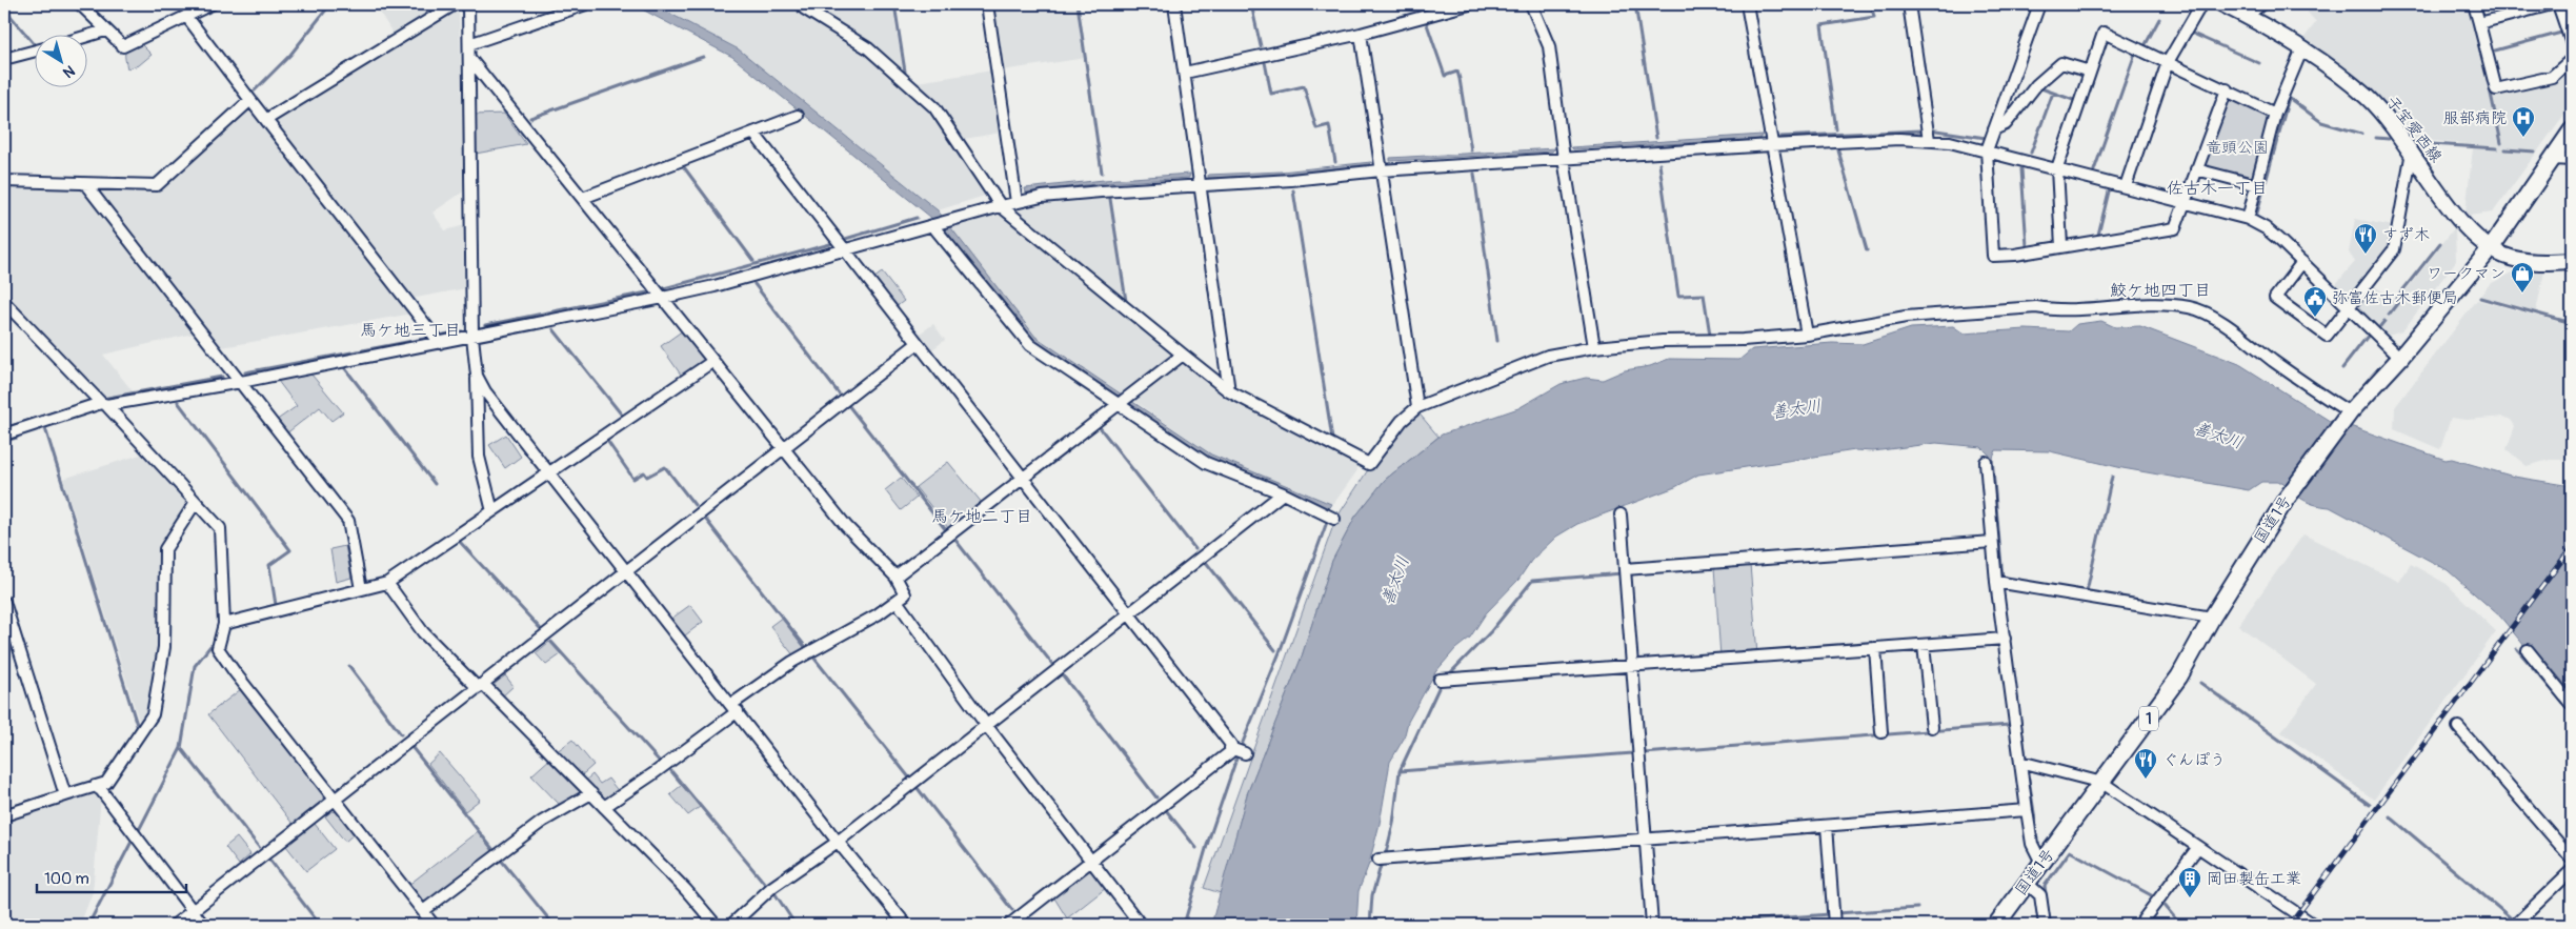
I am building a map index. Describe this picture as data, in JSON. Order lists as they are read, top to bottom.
{
  "streets": {
    "highway": ["国道1号", "1"],
    "main road": ["子宝愛西線"]
  },
  "crossings": [
    ["子宝愛西線", "国道1号"]
  ],
  "districts": [
    "佐古木一丁目",
    "鮫ケ地四丁目",
    "馬ケ地三丁目",
    "馬ケ地二丁目"
  ],
  "water": ["善太川"],
  "parks": ["竜頭公園"],
  "places": {
    "hospital": ["服部病院"],
    "restaurant": ["すず木", "ぐんぽう"],
    "shop": ["ワークマン"],
    "public building": ["弥富佐古木郵便局"],
    "building": ["岡田製缶工業"]
  },
  "scale_bar": "100 m",
  "north": "bottom right"
}
